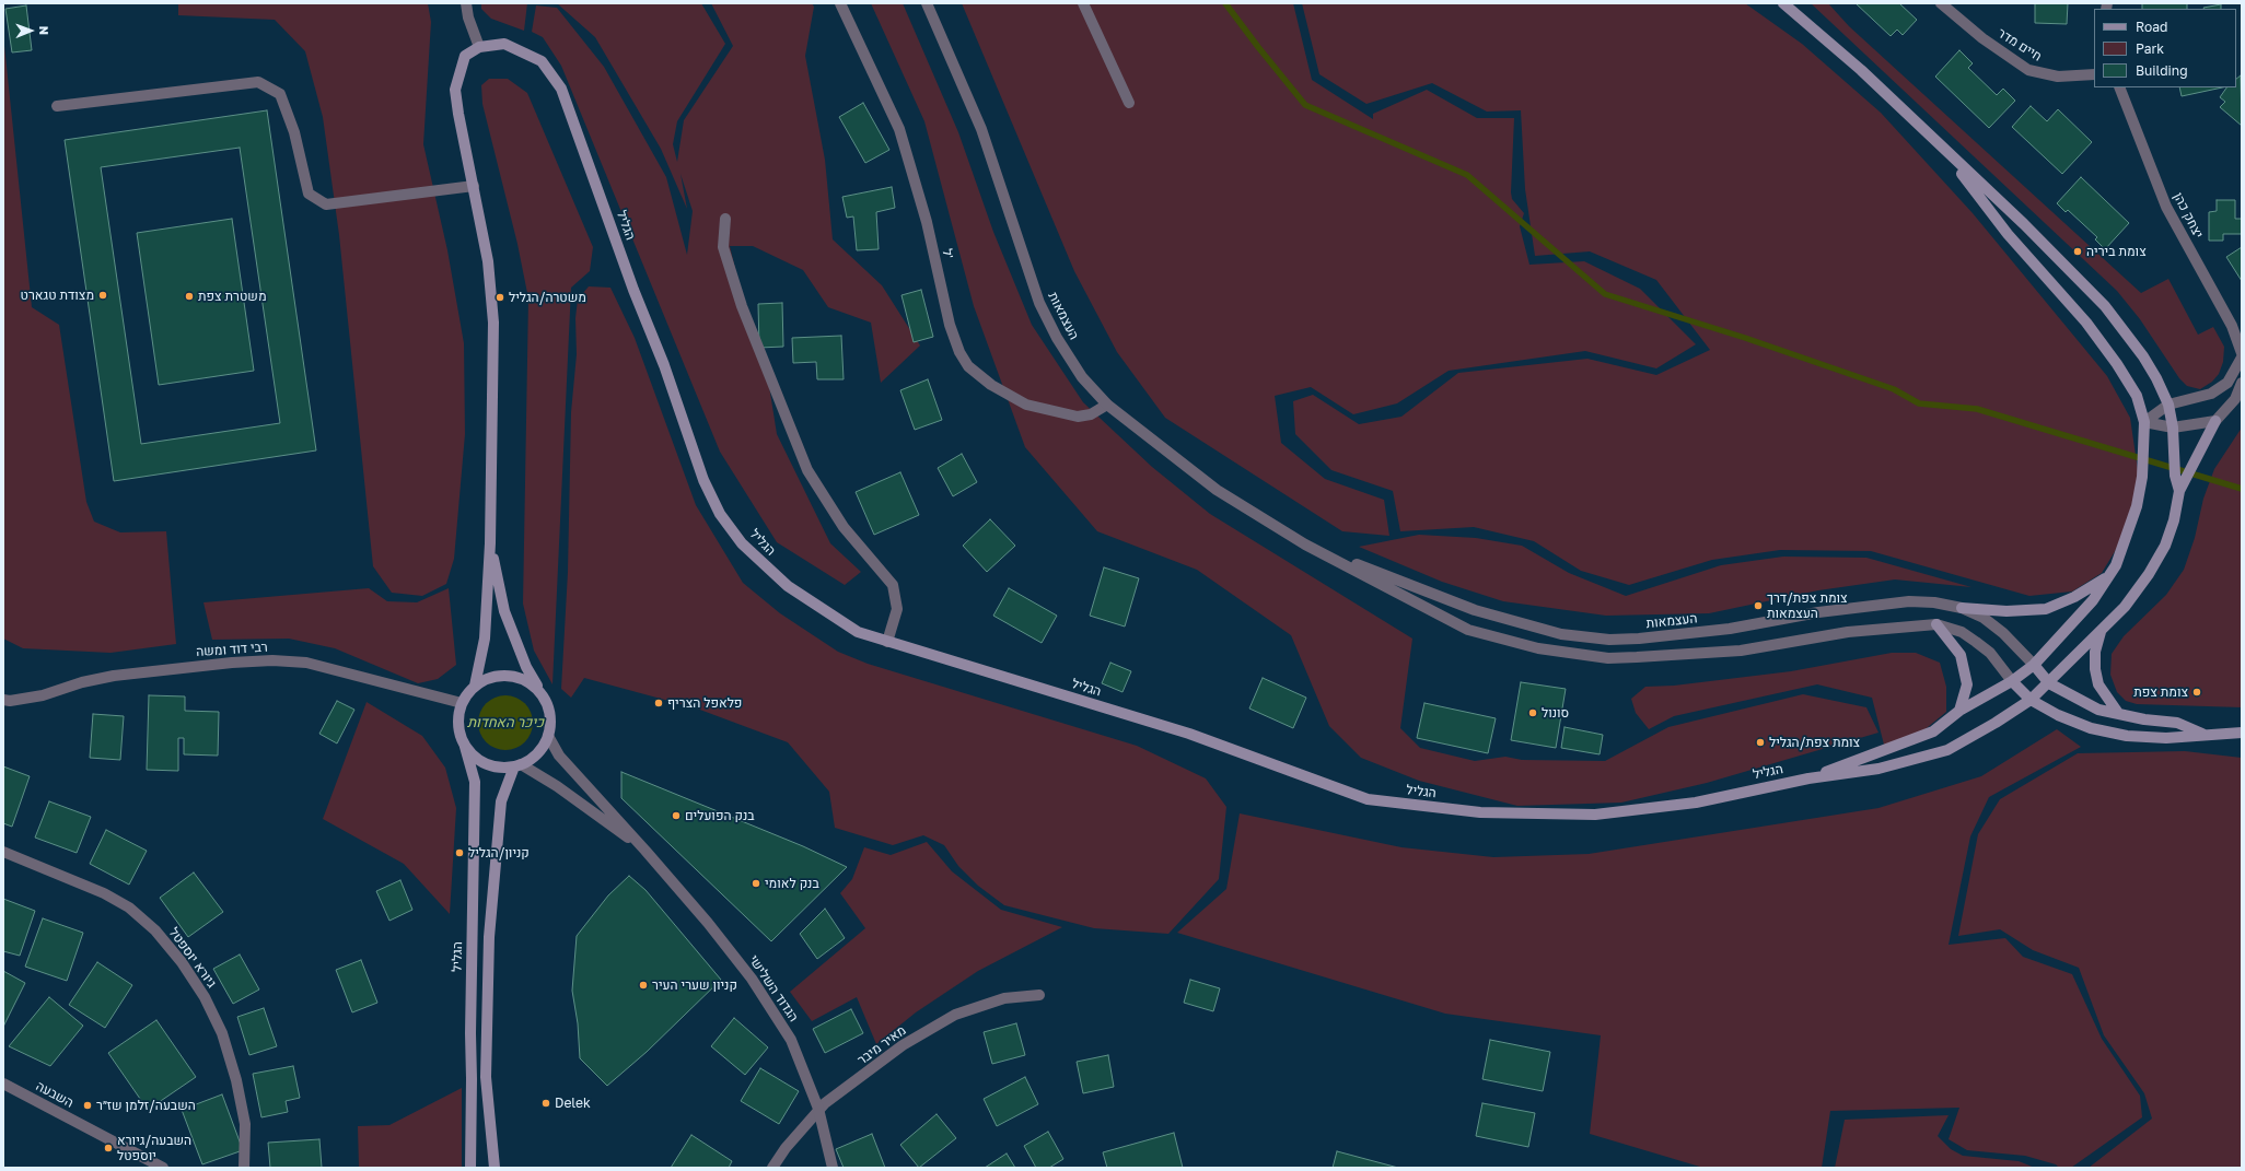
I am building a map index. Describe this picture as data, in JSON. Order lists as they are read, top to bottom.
{
  "streets": {
    "main road": ["הגליל"],
    "street": [
      "חיים מדר",
      "יצחק כהן",
      "ל'",
      "העצמאות",
      "רבי דוד ומשה",
      "גיורא יוספטל",
      "הגדוד השלישי",
      "מאיר מיבר",
      "השבעה"
    ]
  },
  "crossings": [
    ["הגליל", "העצמאות"],
    ["הגליל", "רבי דוד ומשה"],
    ["הגליל", "הגדוד השלישי"],
    ["ל'", "העצמאות"],
    ["רבי דוד ומשה", "הגדוד השלישי"],
    ["הגדוד השלישי", "מאיר מיבר"]
  ],
  "water": ["כיכר האחדות"],
  "places": [
    "צומת ביריה",
    "מצודת טגארט",
    "משטרת צפת",
    "משטרה/הגליל",
    "צומת צפת/דרך העצמאות",
    "צומת צפת",
    "פלאפל הצריף",
    "סונול",
    "צומת צפת/הגליל",
    "בנק הפועלים",
    "קניון/הגליל",
    "בנק לאומי",
    "קניון שערי העיר",
    "Delek",
    "השבעה/זלמן שז״ר",
    "השבעה/גיורא יוספטל"
  ],
  "legend": ["Road", "Park", "Building"],
  "north": "right"
}
